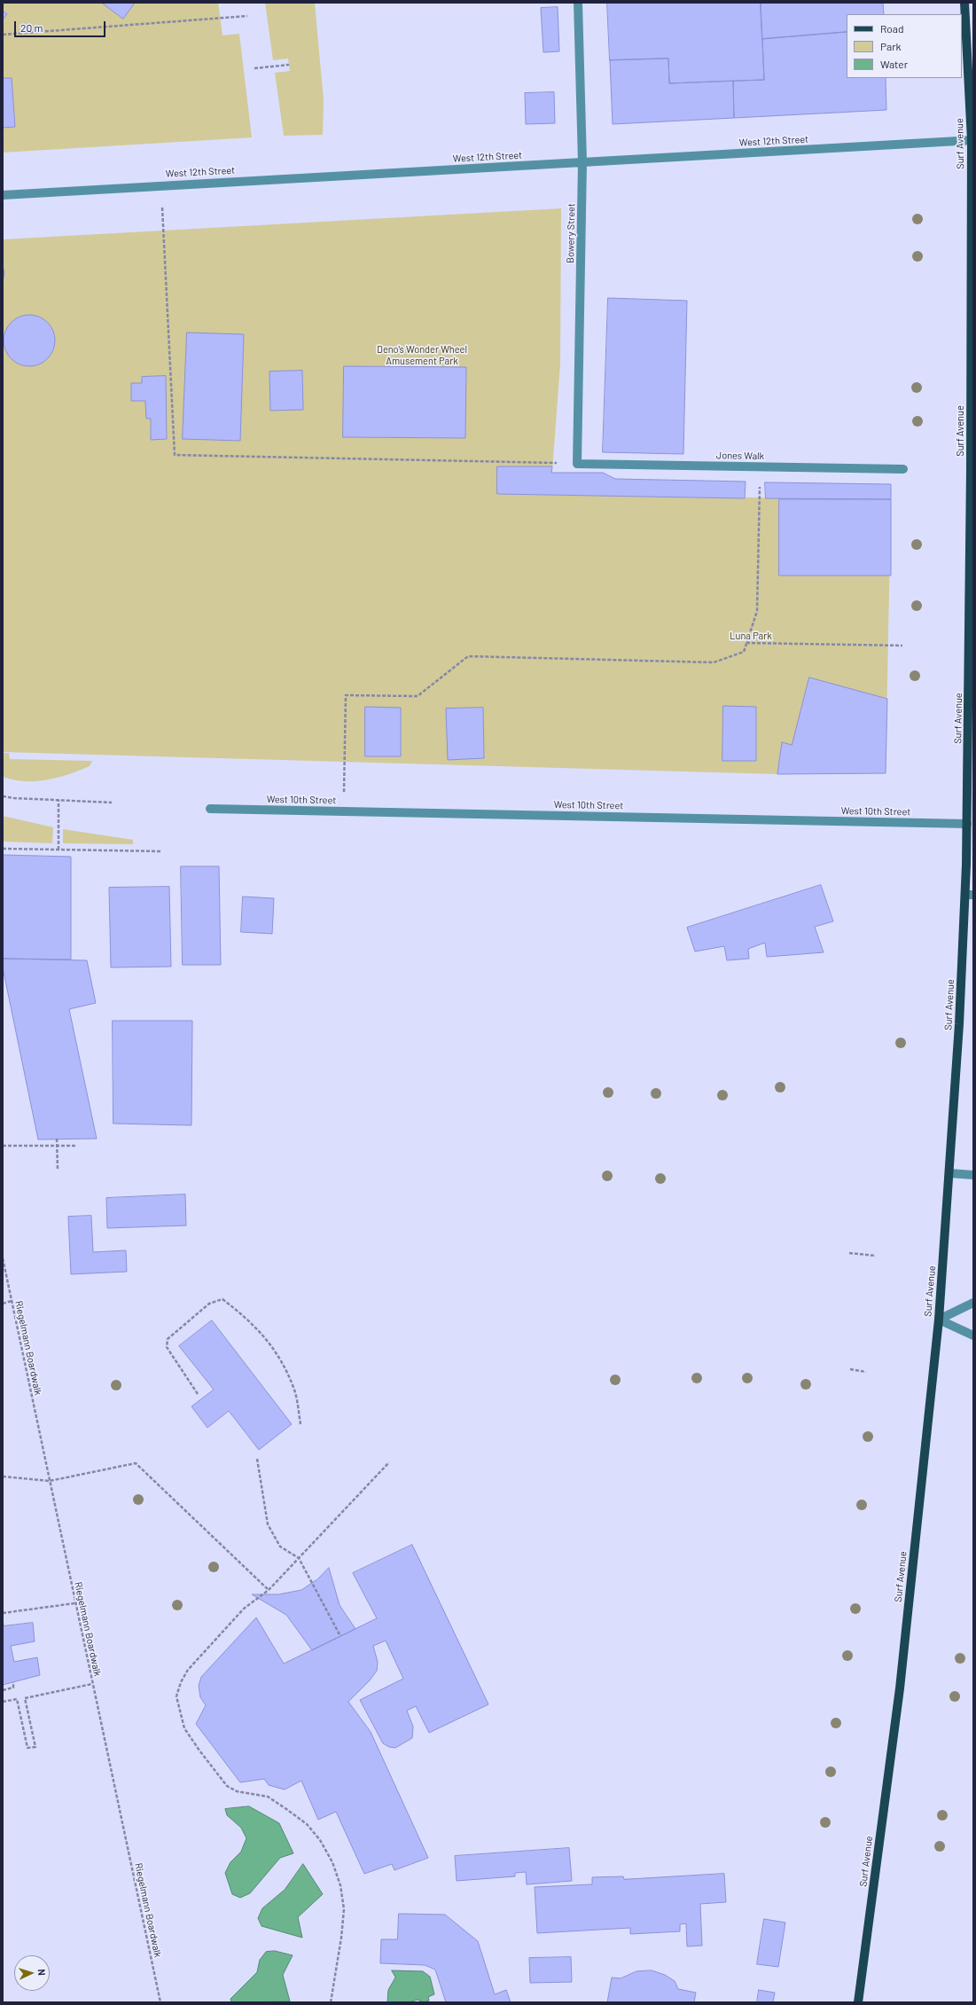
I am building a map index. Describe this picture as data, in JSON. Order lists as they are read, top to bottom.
{
  "streets": {
    "main road": ["Surf Avenue"],
    "street": [
      "West 12th Street",
      "Bowery Street",
      "Jones Walk",
      "West 10th Street"
    ],
    "path": ["Riegelmann Boardwalk"]
  },
  "crossings": [
    ["West 12th Street", "Surf Avenue"],
    ["West 12th Street", "Bowery Street"],
    ["Surf Avenue", "West 10th Street"],
    ["Bowery Street", "Jones Walk"]
  ],
  "parks": ["Deno's Wonder Wheel Amusement Park", "Luna Park"],
  "legend": ["Road", "Park", "Water"],
  "scale_bar": "20 m",
  "north": "right"
}
